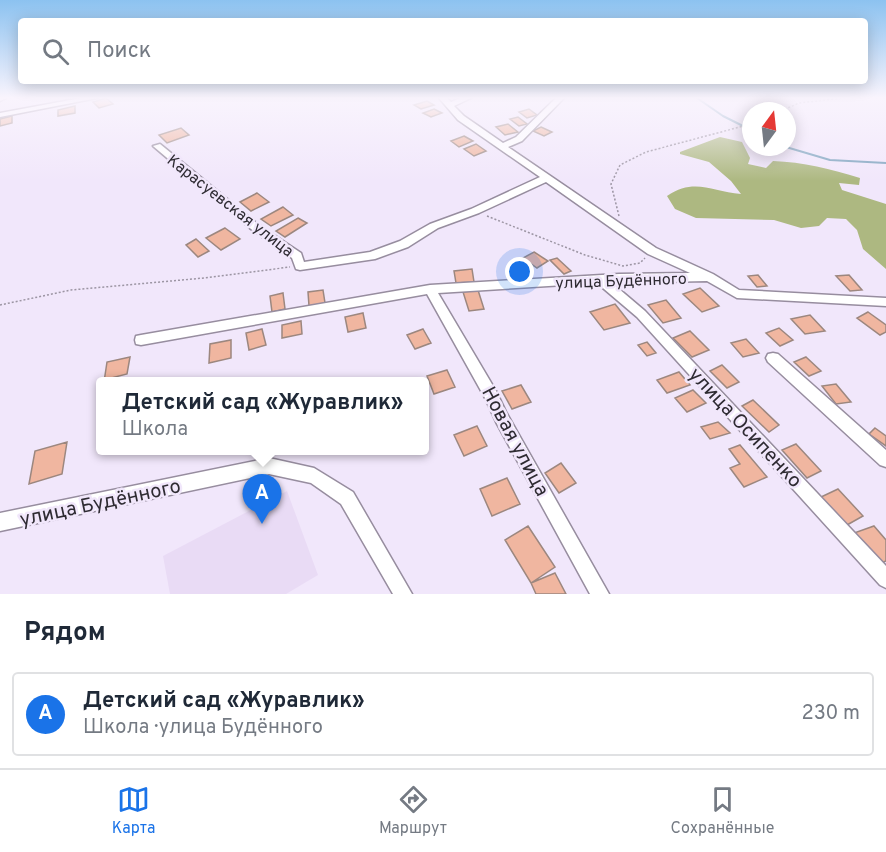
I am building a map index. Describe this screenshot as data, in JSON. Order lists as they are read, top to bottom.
{
  "streets": {
    "street": [
      "Карасуевская улица",
      "улица Будённого",
      "улица Осипенко",
      "Новая улица"
    ]
  },
  "crossings": [
    ["улица Будённого", "улица Осипенко"],
    ["улица Будённого", "Новая улица"]
  ],
  "north": "top",
  "page": {
    "search": "Поиск",
    "popup": ["Детский сад «Журавлик»", "Школа"],
    "pins": "A",
    "heading": "Рядом",
    "list": [
      {
        "mark": "A",
        "name": "Детский сад «Журавлик»",
        "note": "Школа · улица Будённого",
        "value": "230 m"
      }
    ],
    "nav": ["Карта", "Маршрут", "Сохранённые"]
  }
}
